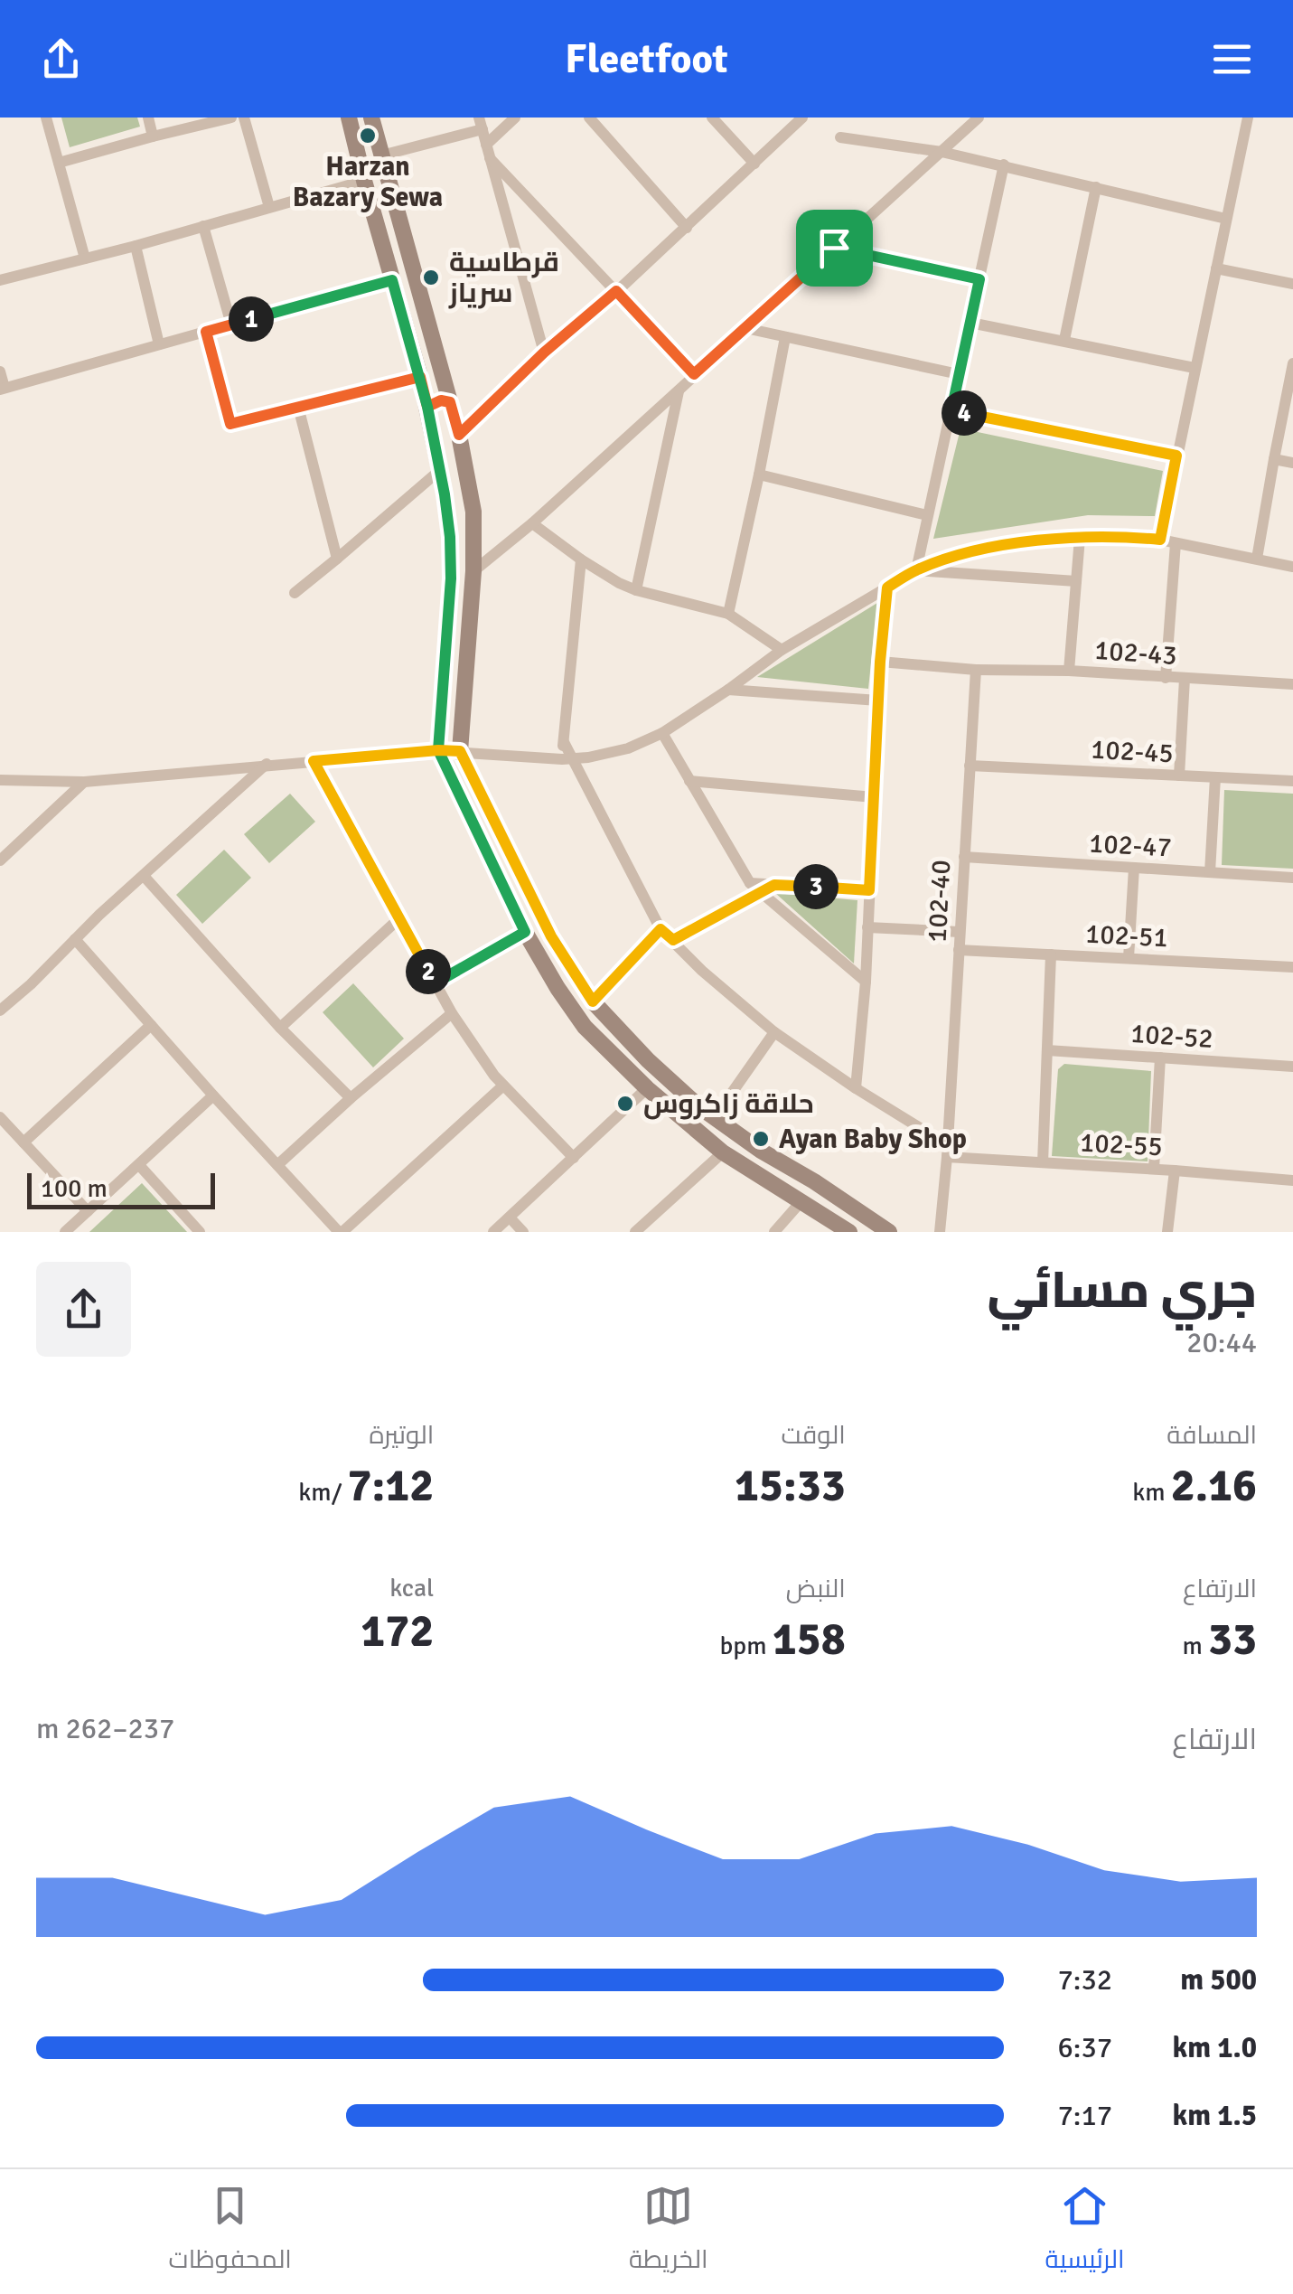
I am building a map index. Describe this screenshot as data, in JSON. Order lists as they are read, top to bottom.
{
  "streets": {
    "street": [
      "102-43",
      "102-45",
      "102-47",
      "102-40",
      "102-51",
      "102-52",
      "102-55"
    ]
  },
  "crossings": [
    ["102-43", "102-40"],
    ["102-45", "102-40"],
    ["102-47", "102-40"],
    ["102-40", "102-51"],
    ["102-40", "102-55"]
  ],
  "places": [
    "Harzan Bazary Sewa",
    "قرطاسية سرياز",
    "حلاقة زاکروس",
    "Ayan Baby Shop"
  ],
  "scale_bar": "100 m",
  "page": {
    "header": "Fleetfoot",
    "pins": [
      "1",
      "4",
      "3",
      "2"
    ],
    "scale": "100 m",
    "heading": ["جري مسائي", "20:44"],
    "stats": [
      ["المسافة", "2.16 km"],
      ["الوقت", "15:33"],
      ["الوتيرة", "7:12 /km"],
      ["الارتفاع", "33 m"],
      ["النبض", "158 bpm"],
      ["kcal", "172"]
    ],
    "chart": ["الارتفاع", "237–262 m"],
    "list": [
      {
        "name": "500 m",
        "note": "7:32"
      },
      {
        "name": "1.0 km",
        "note": "6:37"
      },
      {
        "name": "1.5 km",
        "note": "7:17"
      }
    ],
    "tabs": ["الرئيسية", "الخريطة", "المحفوظات"]
  }
}
